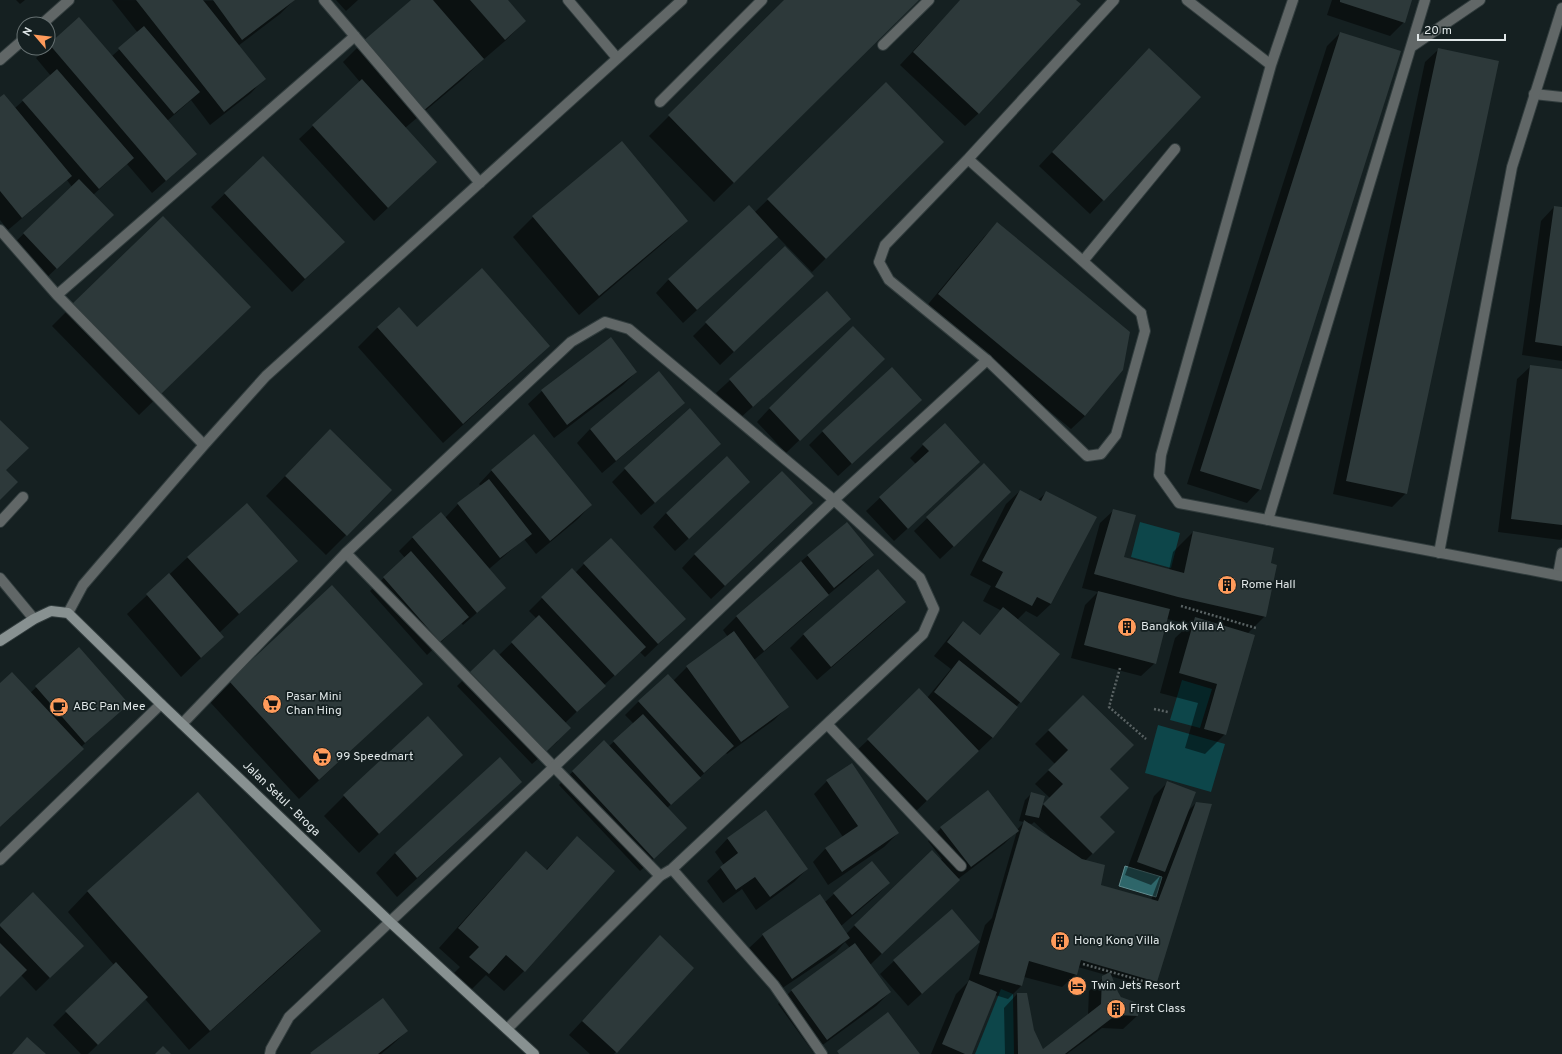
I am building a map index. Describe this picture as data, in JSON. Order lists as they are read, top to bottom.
{
  "streets": {
    "main road": ["Jalan Setul - Broga"]
  },
  "places": {
    "building": [
      "Rome Hall",
      "Bangkok Villa A",
      "Hong Kong Villa",
      "First Class"
    ],
    "supermarket": ["Pasar Mini Chan Hing", "99 Speedmart"],
    "cafe": ["ABC Pan Mee"],
    "hotel": ["Twin Jets Resort"]
  },
  "scale_bar": "20 m",
  "north": "top left"
}
